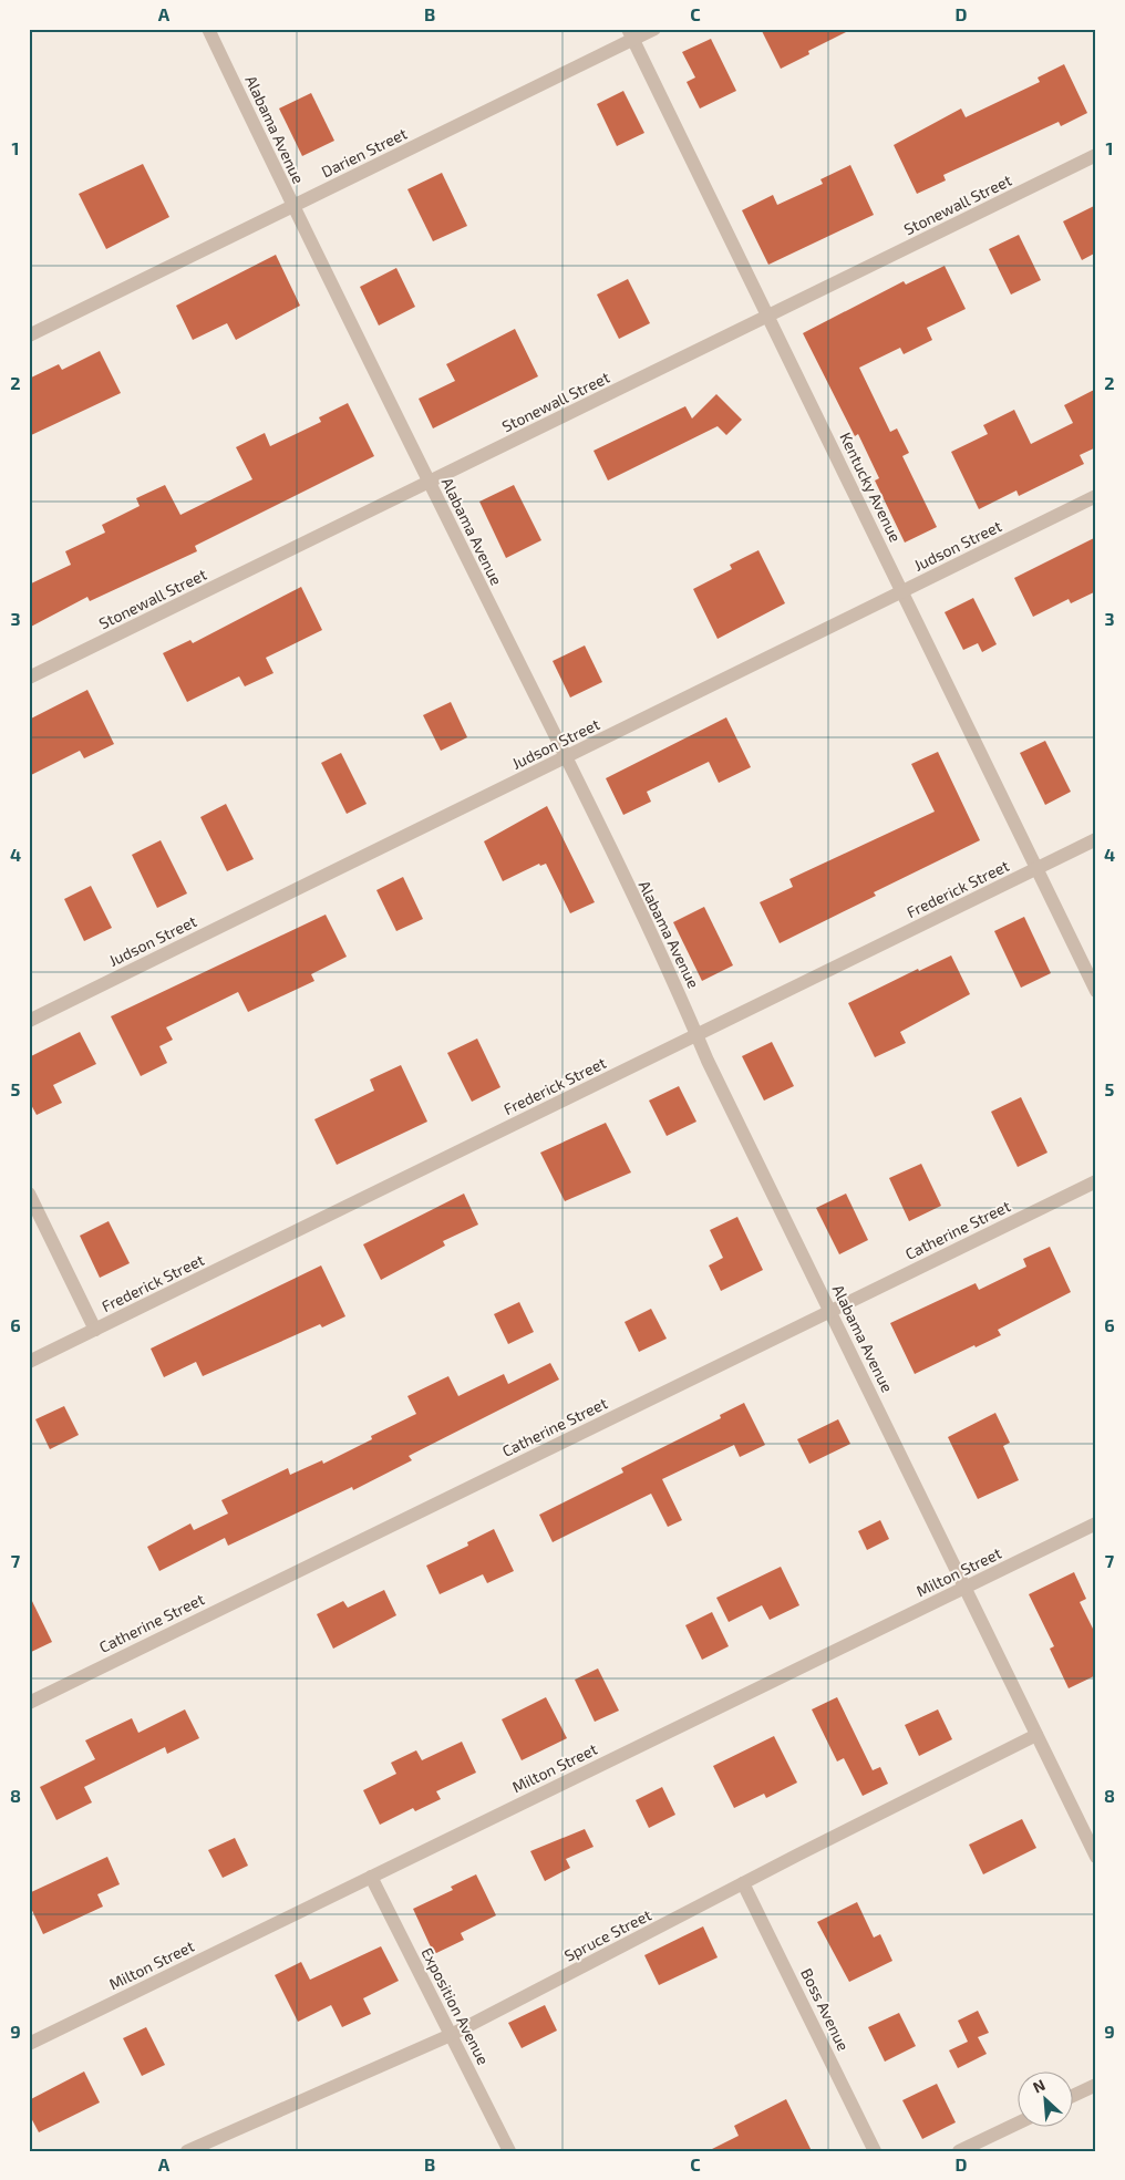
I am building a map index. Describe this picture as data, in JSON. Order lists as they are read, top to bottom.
{
  "streets": {
    "street": [
      "Alabama Avenue",
      "Darien Street",
      "Stonewall Street",
      "Kentucky Avenue",
      "Judson Street",
      "Frederick Street",
      "Catherine Street",
      "Milton Street",
      "Spruce Street",
      "Exposition Avenue",
      "Boss Avenue"
    ]
  },
  "crossings": [
    ["Alabama Avenue", "Darien Street"],
    ["Alabama Avenue", "Stonewall Street"],
    ["Alabama Avenue", "Judson Street"],
    ["Alabama Avenue", "Frederick Street"],
    ["Alabama Avenue", "Catherine Street"],
    ["Alabama Avenue", "Milton Street"],
    ["Alabama Avenue", "Spruce Street"],
    ["Darien Street", "Kentucky Avenue"],
    ["Stonewall Street", "Kentucky Avenue"],
    ["Kentucky Avenue", "Judson Street"],
    ["Kentucky Avenue", "Frederick Street"],
    ["Milton Street", "Exposition Avenue"],
    ["Spruce Street", "Exposition Avenue"],
    ["Spruce Street", "Boss Avenue"]
  ],
  "north": "top left",
  "grid": {
    "columns": [
      "A",
      "B",
      "C",
      "D"
    ],
    "rows": [
      "1",
      "2",
      "3",
      "4",
      "5",
      "6",
      "7",
      "8",
      "9"
    ]
  }
}
